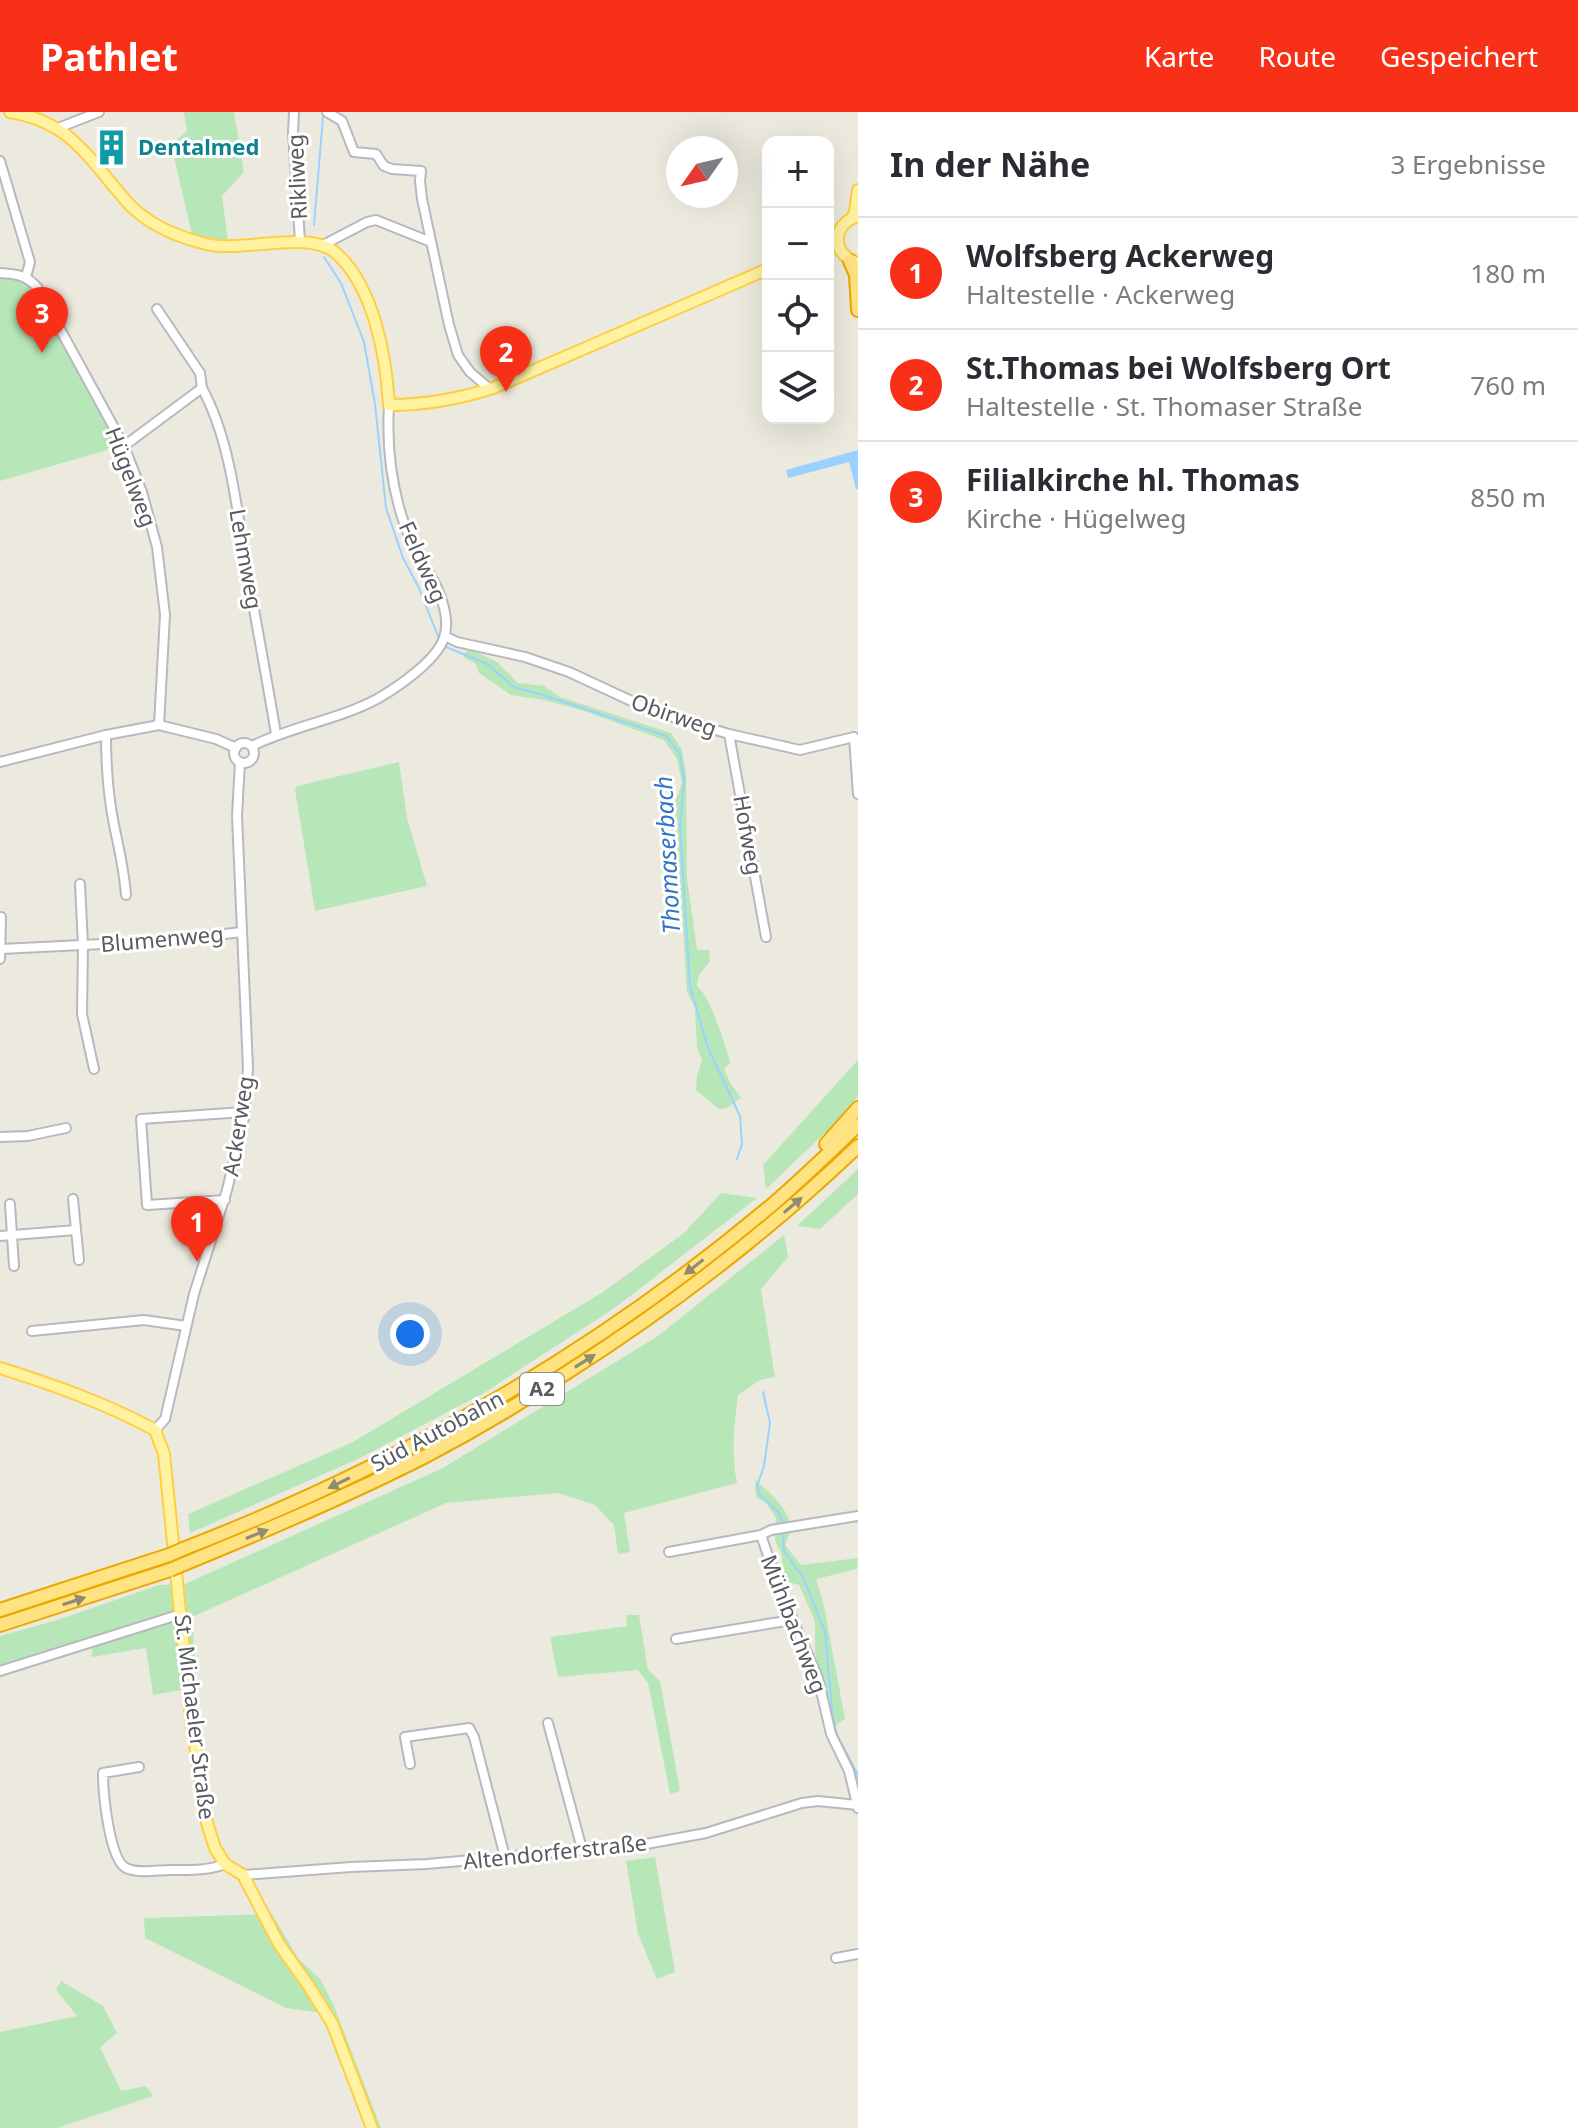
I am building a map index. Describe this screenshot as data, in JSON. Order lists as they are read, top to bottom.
{
  "streets": {
    "highway": ["A2", "Süd Autobahn"],
    "main road": ["St. Michaeler Straße"],
    "street": [
      "Rikliweg",
      "Hügelweg",
      "Lehmweg",
      "Feldweg",
      "Obirweg",
      "Hofweg",
      "Blumenweg",
      "Ackerweg",
      "Mühlbachweg",
      "Altendorferstraße"
    ]
  },
  "crossings": [
    ["Feldweg", "Obirweg"],
    ["Obirweg", "Hofweg"],
    ["Blumenweg", "Ackerweg"],
    ["Ackerweg", "St. Michaeler Straße"],
    ["Mühlbachweg", "Altendorferstraße"]
  ],
  "water": ["Thomaserbach"],
  "places": {
    "building": ["Dentalmed"]
  },
  "north": "bottom left",
  "page": {
    "header": "Pathlet",
    "nav": ["Karte", "Route", "Gespeichert"],
    "heading": ["In der Nähe", "3 Ergebnisse"],
    "map_buttons": ["+", "−"],
    "list": [
      {
        "mark": "1",
        "name": "Wolfsberg Ackerweg",
        "note": "Haltestelle · Ackerweg",
        "value": "180 m"
      },
      {
        "mark": "2",
        "name": "St.Thomas bei Wolfsberg Ort",
        "note": "Haltestelle · St. Thomaser Straße",
        "value": "760 m"
      },
      {
        "mark": "3",
        "name": "Filialkirche hl. Thomas",
        "note": "Kirche · Hügelweg",
        "value": "850 m"
      }
    ],
    "pins": ["3", "2", "1"]
  }
}
